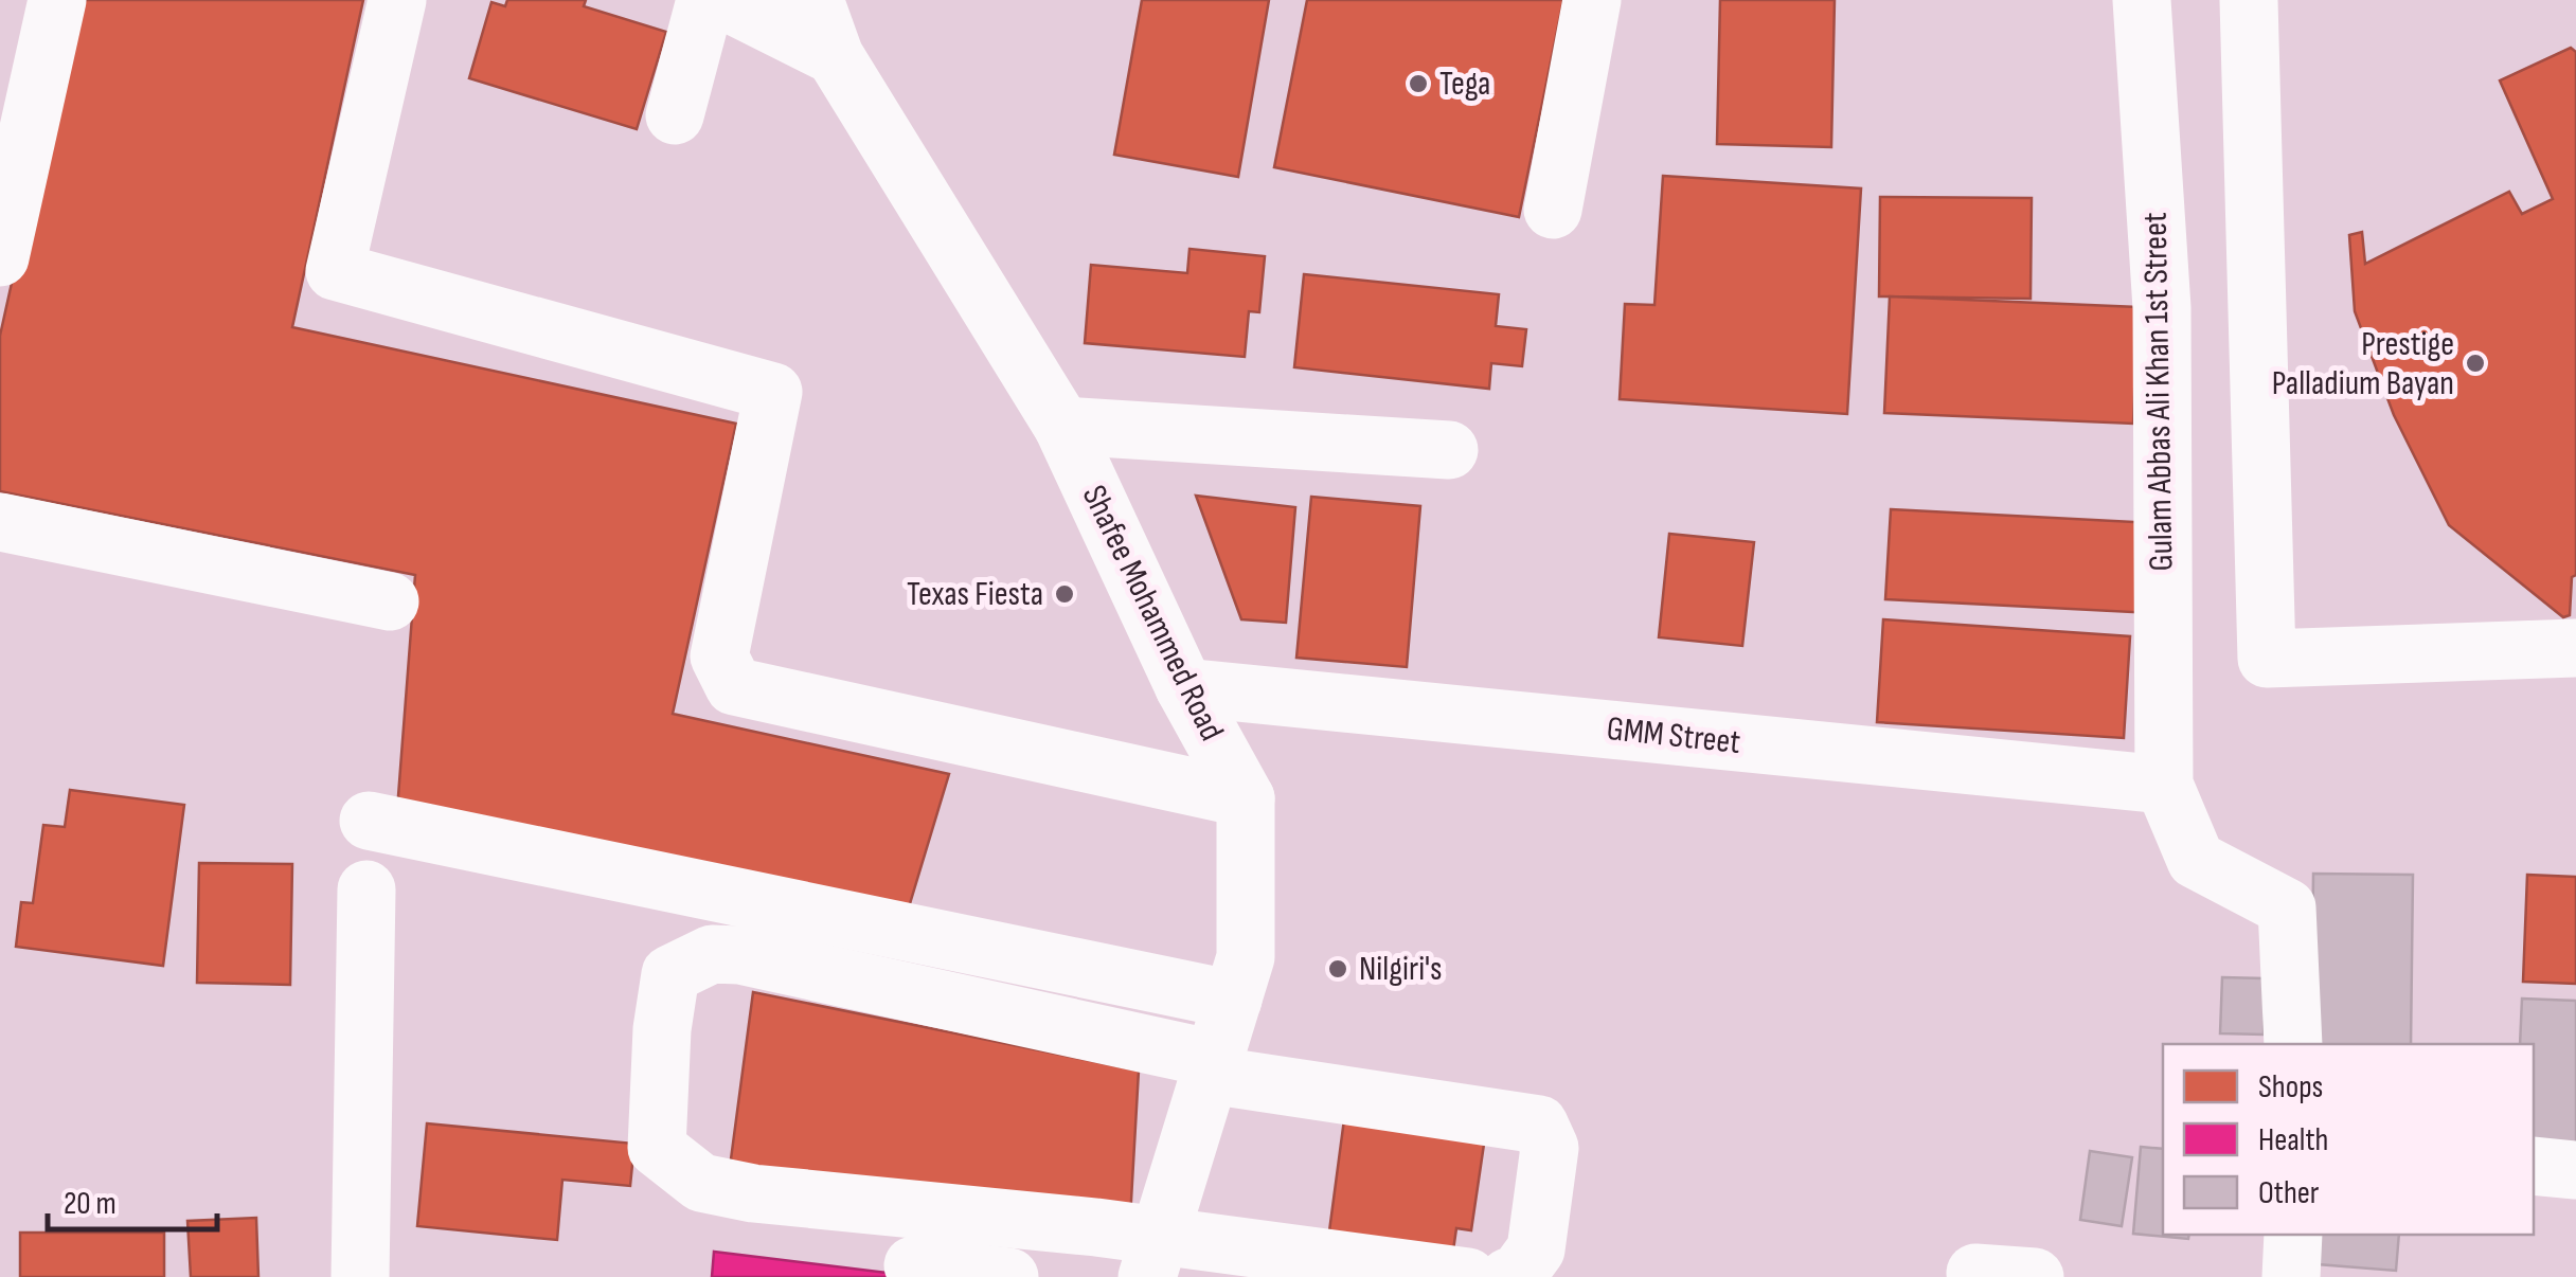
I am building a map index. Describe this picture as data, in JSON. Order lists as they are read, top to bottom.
{
  "streets": {
    "street": ["Gulam Abbas Ali Khan 1st Street", "Shafee Mohammed Road", "GMM Street"]
  },
  "crossings": [
    ["Gulam Abbas Ali Khan 1st Street", "GMM Street"],
    ["Shafee Mohammed Road", "GMM Street"]
  ],
  "places": [
    "Tega",
    "Prestige Palladium Bayan",
    "Texas Fiesta",
    "Nilgiri's"
  ],
  "legend": ["Shops", "Health", "Other"],
  "scale_bar": "20 m"
}
